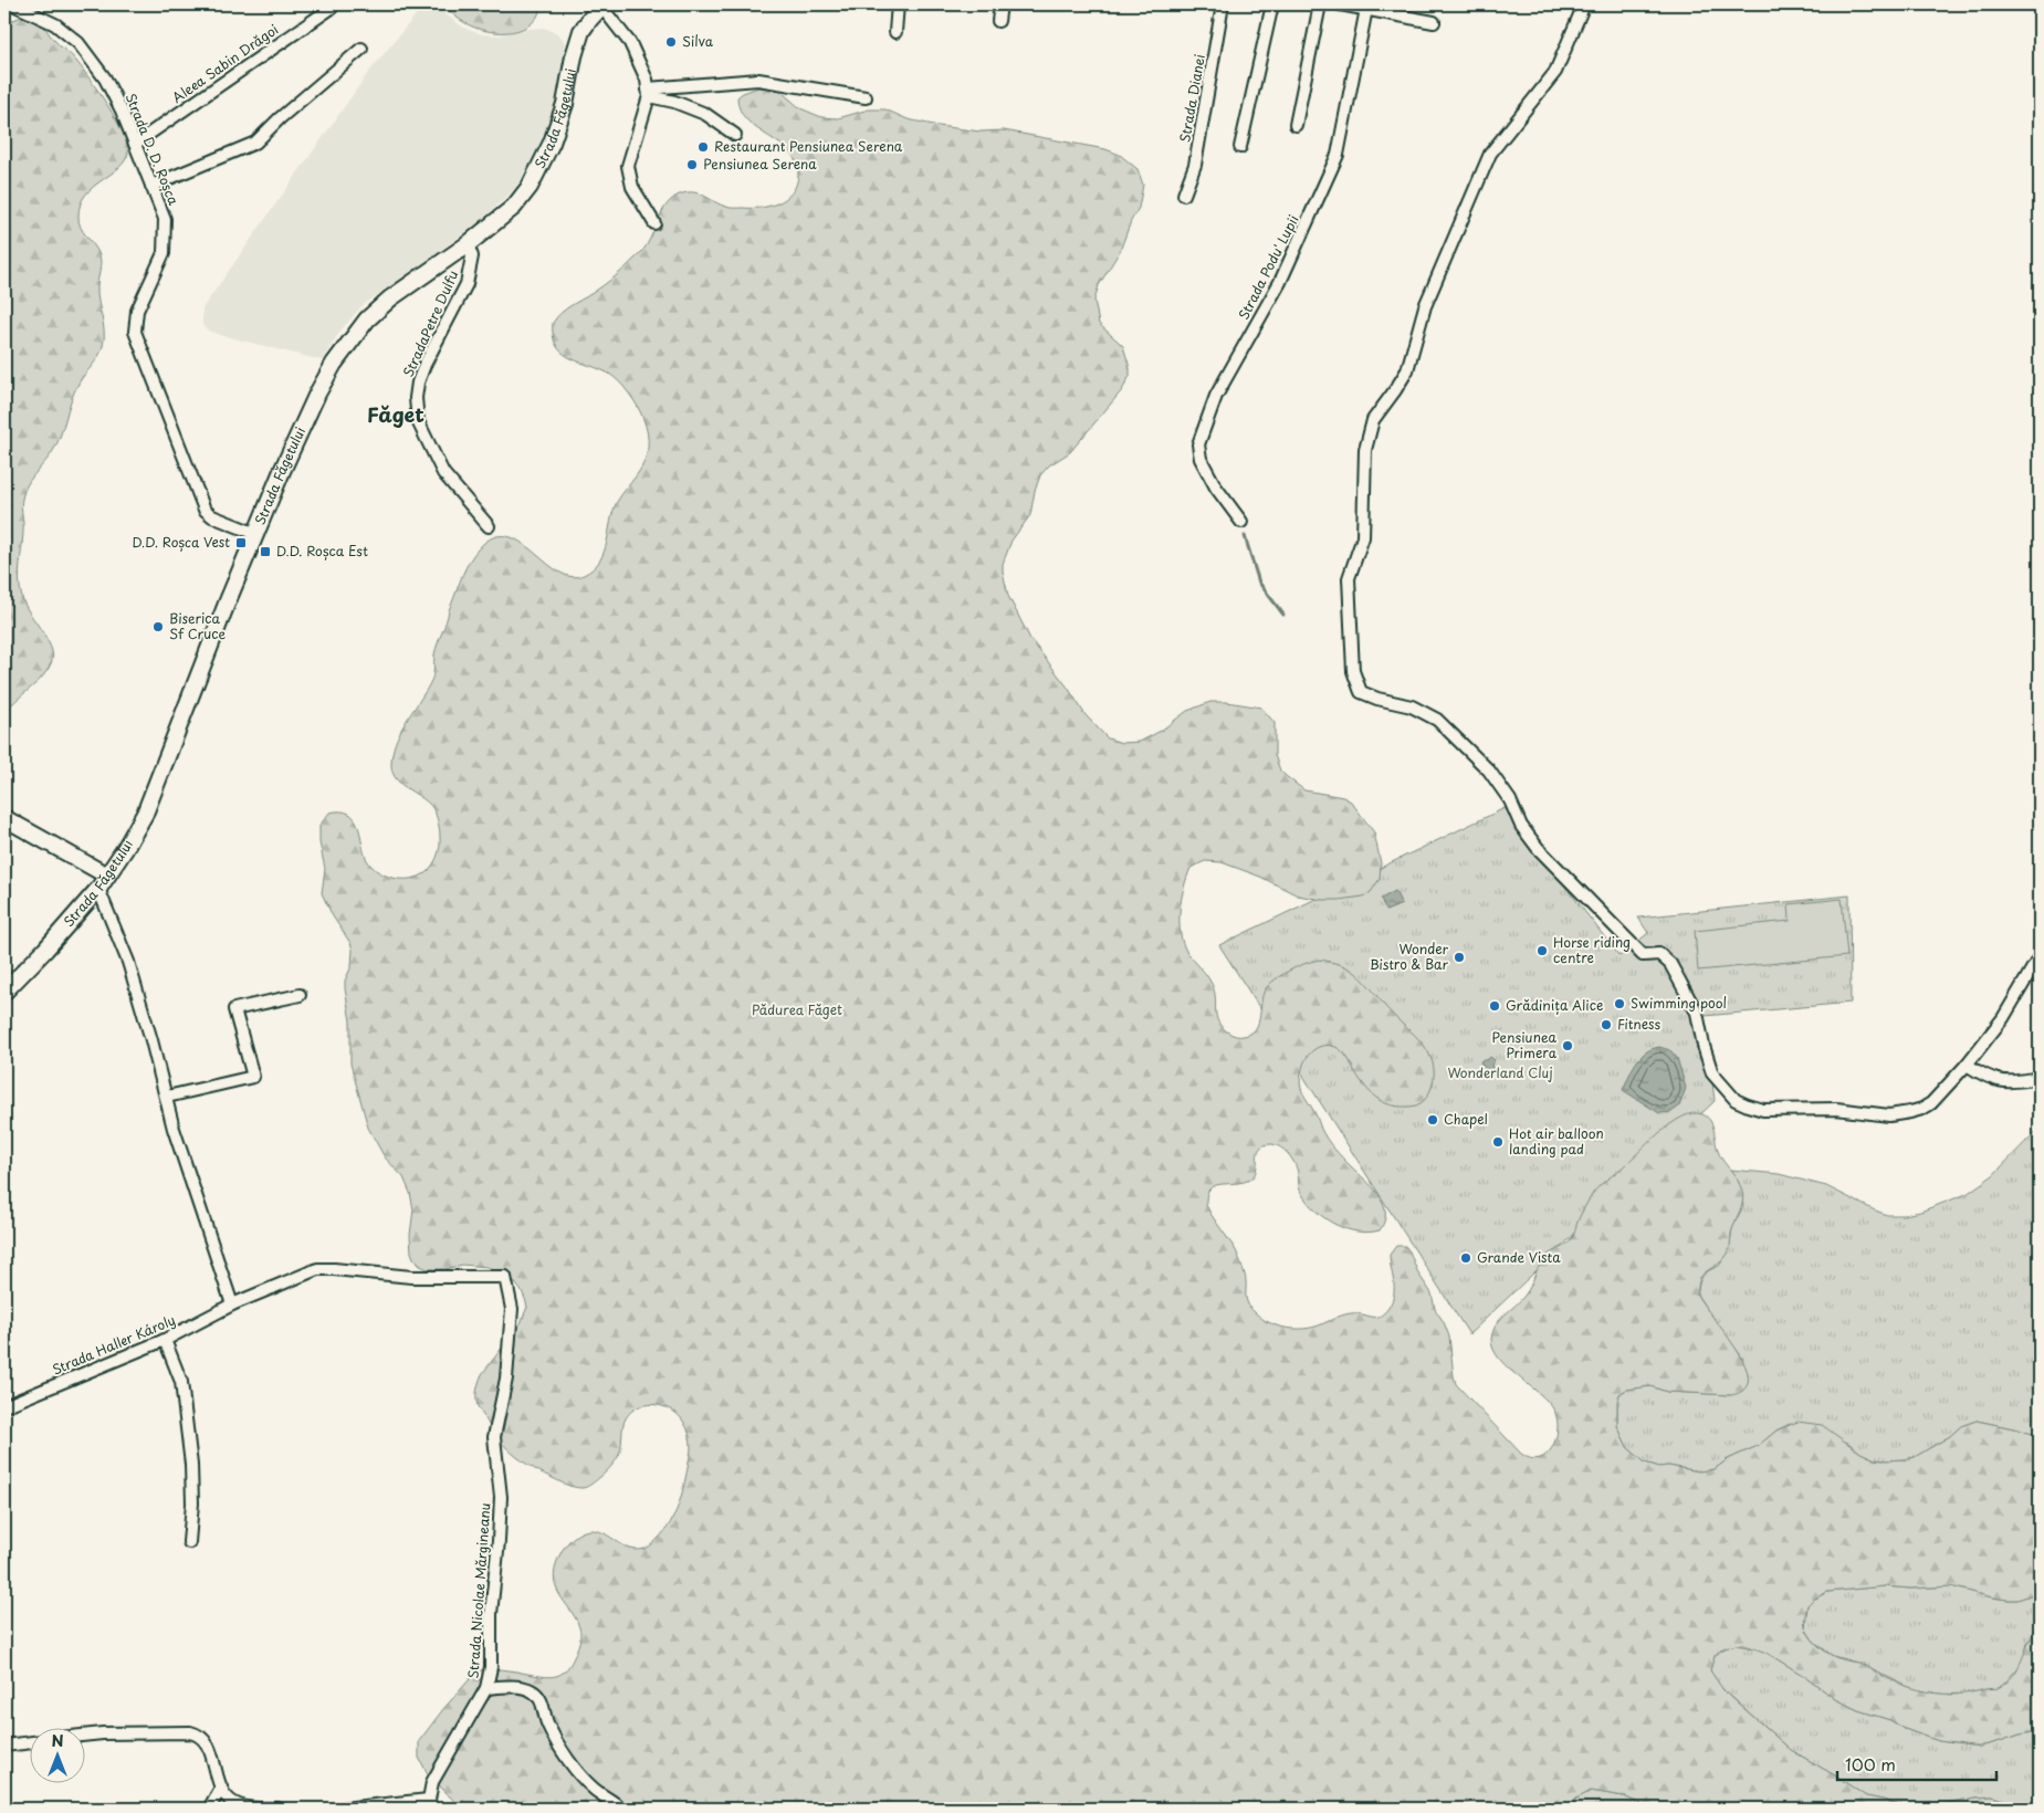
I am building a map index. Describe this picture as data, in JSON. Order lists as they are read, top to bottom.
{
  "streets": {
    "main road": ["Strada Făgetului"],
    "street": [
      "Aleea Sabin Drăgoi",
      "Strada Dianei",
      "Strada D. D. Roșca",
      "Strada Podu' Lupii",
      "StradaPetre Dulfu",
      "Strada Haller Károly",
      "Strada Nicolae Mărgineanu"
    ]
  },
  "crossings": [
    ["Aleea Sabin Drăgoi", "Strada D. D. Roșca"],
    ["Strada Făgetului", "Strada D. D. Roșca"],
    ["Strada Făgetului", "StradaPetre Dulfu"],
    ["Strada Haller Károly", "Strada Nicolae Mărgineanu"]
  ],
  "districts": ["Făget"],
  "parks": ["Pădurea Făget", "Wonderland Cluj"],
  "places": {
    "other": [
      "Silva",
      "Restaurant Pensiunea Serena",
      "Pensiunea Serena",
      "Biserica Sf Cruce",
      "Horse riding centre",
      "Wonder Bistro & Bar",
      "Swimming pool",
      "Grădinița Alice",
      "Fitness",
      "Pensiunea Primera",
      "Chapel",
      "Hot air balloon landing pad",
      "Grande Vista"
    ],
    "transit": ["D.D. Roșca Vest", "D.D. Roșca Est"]
  },
  "scale_bar": "100 m",
  "north": "top"
}
